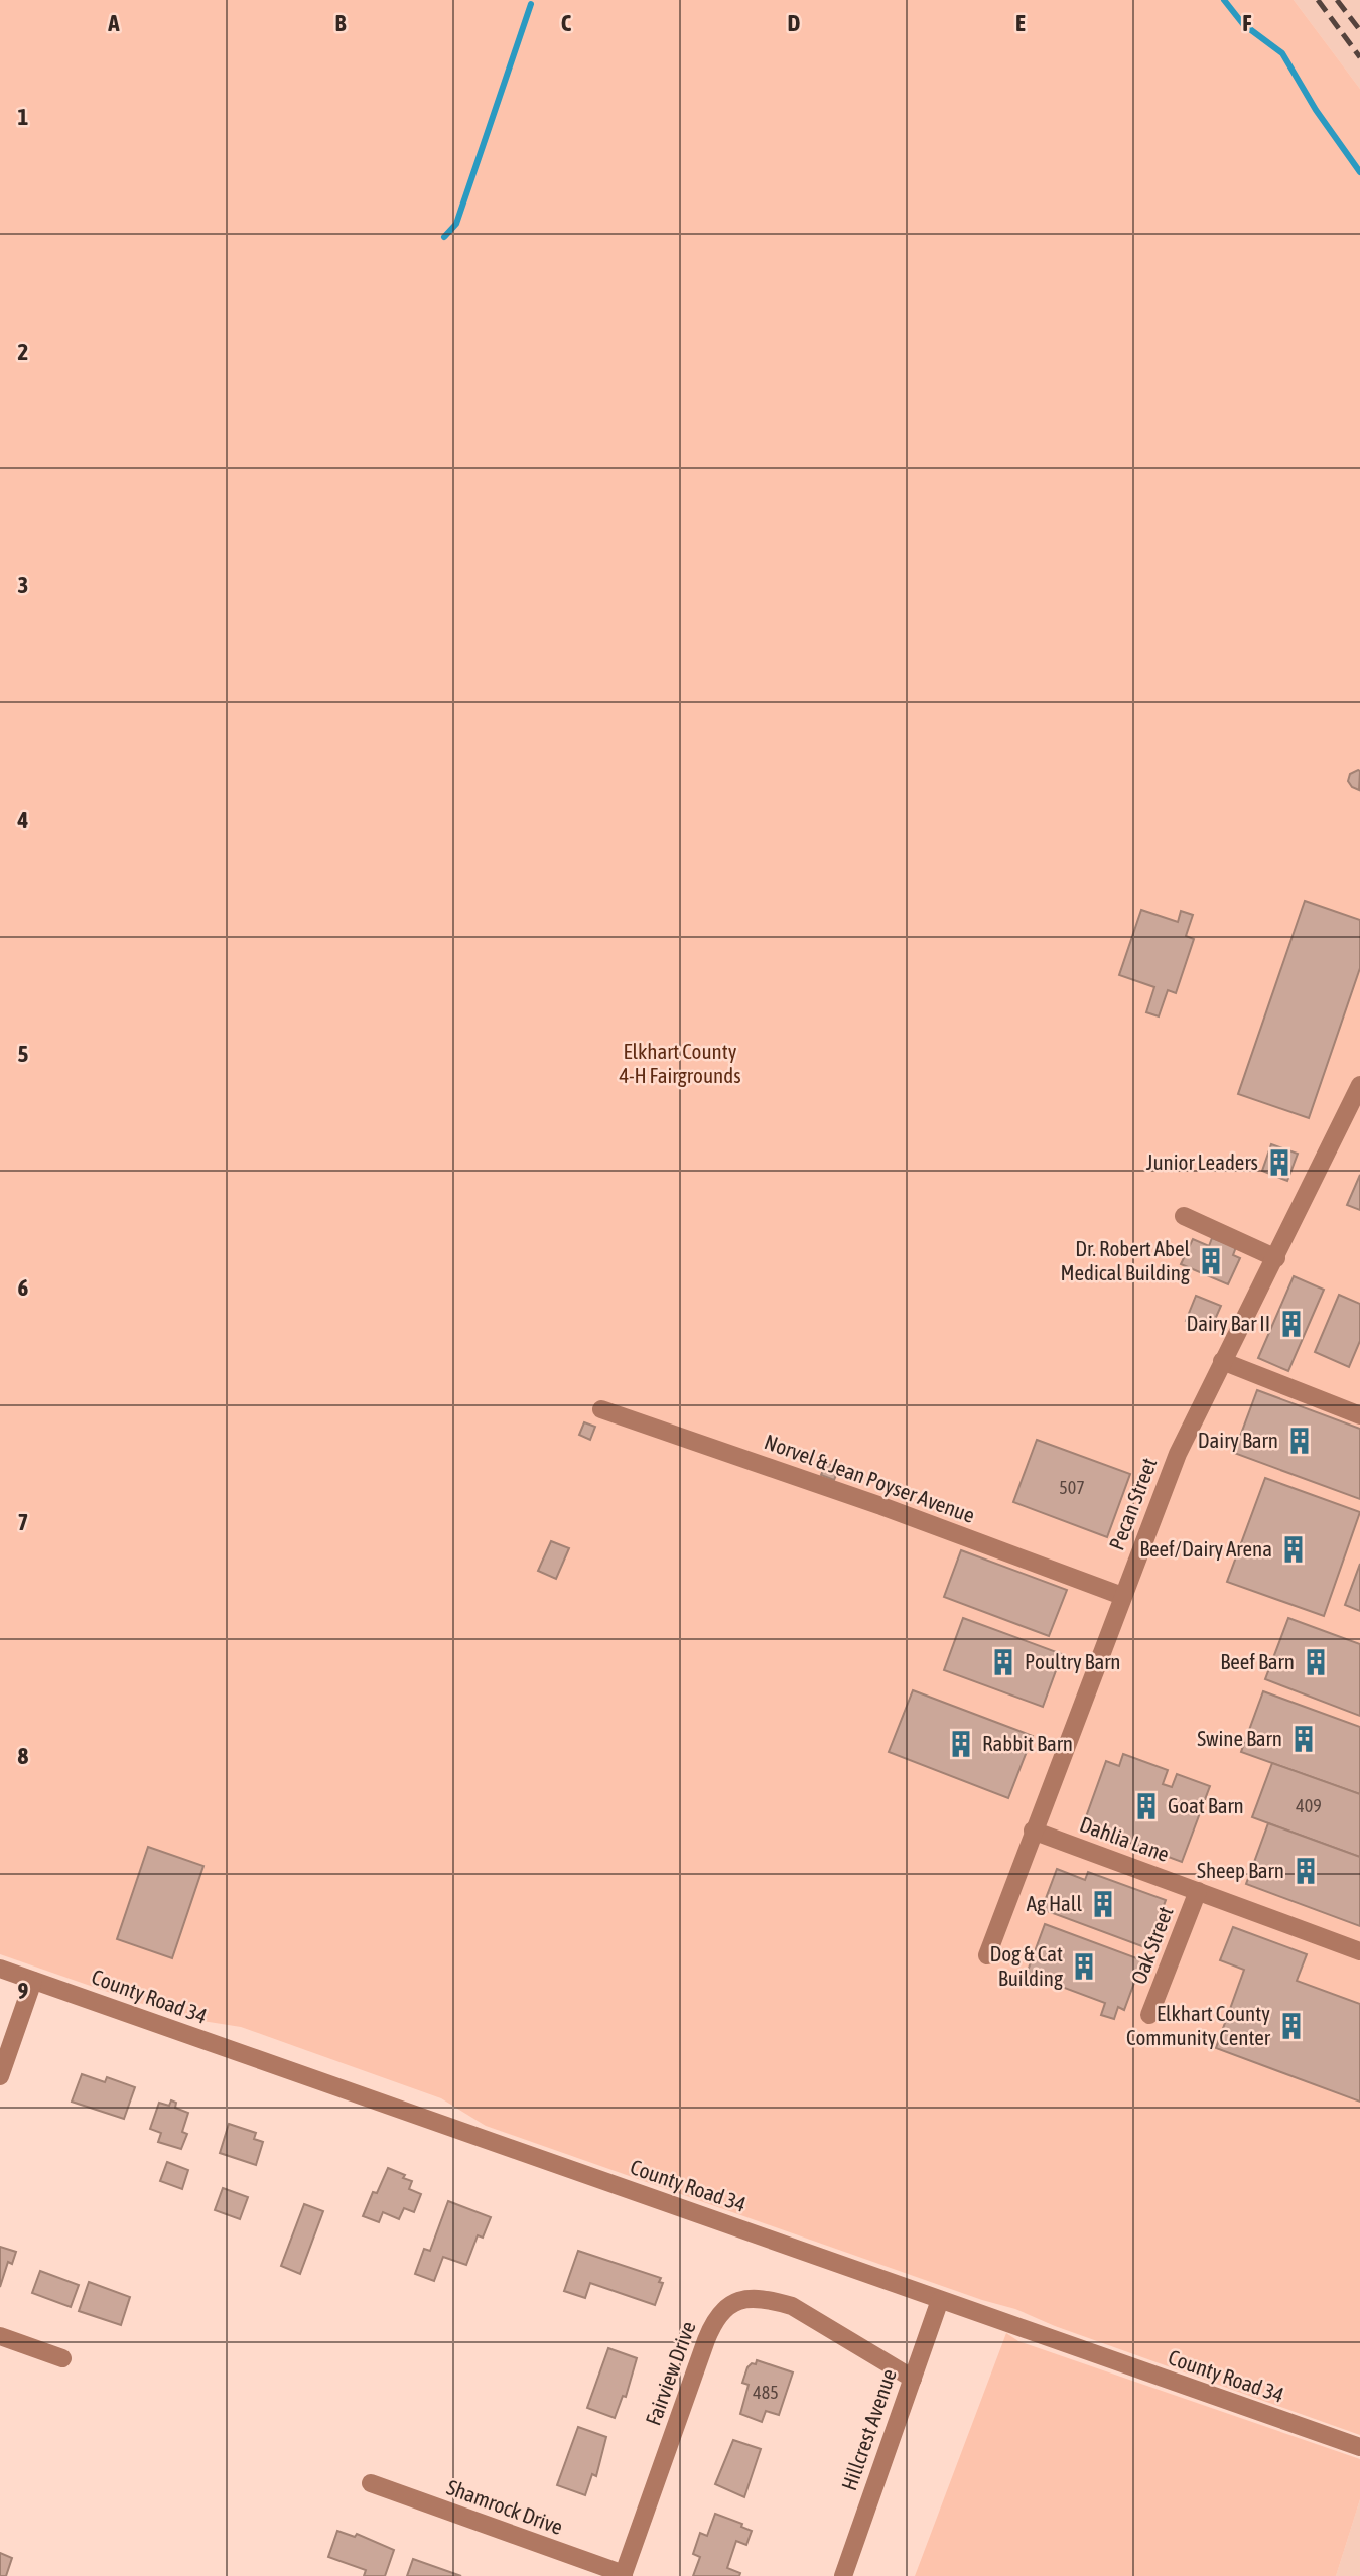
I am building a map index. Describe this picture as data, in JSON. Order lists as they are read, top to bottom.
{
  "streets": {
    "street": [
      "Norvel & Jean Poyser Avenue",
      "Pecan Street",
      "Dahlia Lane",
      "Oak Street",
      "County Road 34",
      "Fairview Drive",
      "Hillcrest Avenue",
      "Shamrock Drive"
    ]
  },
  "crossings": [
    ["Norvel & Jean Poyser Avenue", "Pecan Street"],
    ["Pecan Street", "Dahlia Lane"],
    ["Dahlia Lane", "Oak Street"],
    ["County Road 34", "Hillcrest Avenue"],
    ["Fairview Drive", "Hillcrest Avenue"],
    ["Fairview Drive", "Shamrock Drive"]
  ],
  "parks": ["Elkhart County 4-H Fairgrounds"],
  "places": {
    "building": [
      "Junior Leaders",
      "Dr. Robert Abel Medical Building",
      "Dairy Bar II",
      "Dairy Barn",
      "Beef/Dairy Arena",
      "Poultry Barn",
      "Beef Barn",
      "Swine Barn",
      "Rabbit Barn",
      "Goat Barn",
      "Sheep Barn",
      "Ag Hall",
      "Dog & Cat Building",
      "Elkhart County Community Center"
    ]
  },
  "house_numbers": ["507", "409", "485"],
  "grid": {
    "columns": [
      "A",
      "B",
      "C",
      "D",
      "E",
      "F"
    ],
    "rows": [
      "1",
      "2",
      "3",
      "4",
      "5",
      "6",
      "7",
      "8",
      "9"
    ]
  }
}
